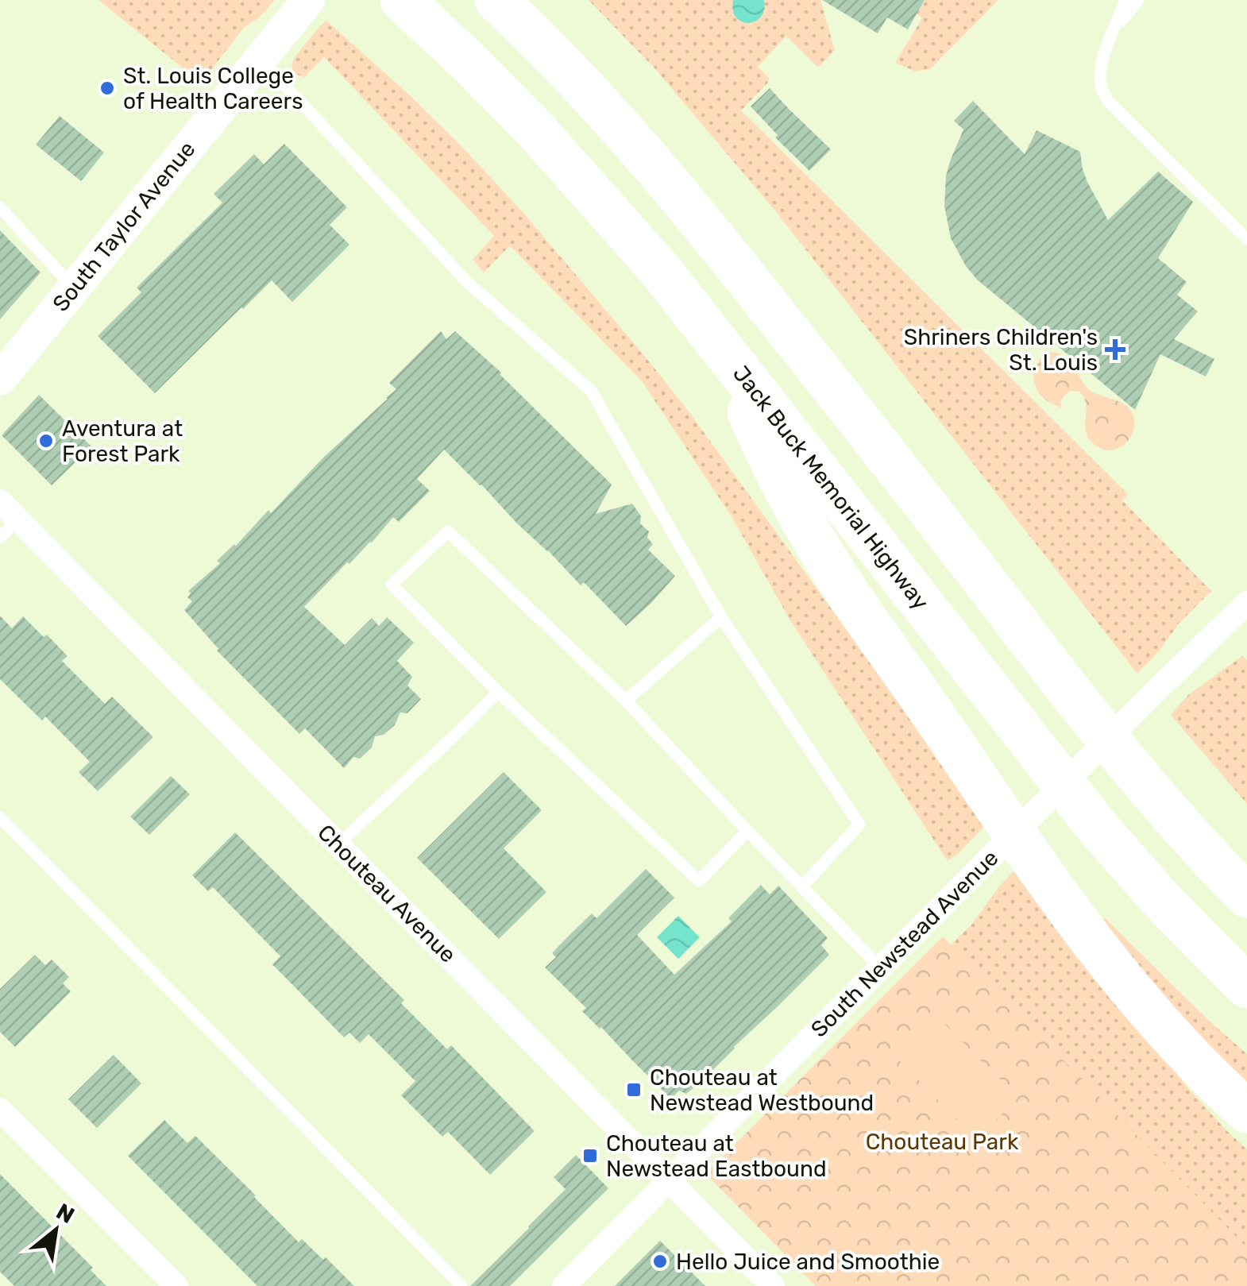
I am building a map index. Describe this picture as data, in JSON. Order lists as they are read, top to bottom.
{
  "streets": {
    "highway": ["Jack Buck Memorial Highway"],
    "street": ["South Taylor Avenue", "Chouteau Avenue", "South Newstead Avenue"]
  },
  "crossings": [
    ["Chouteau Avenue", "South Newstead Avenue"]
  ],
  "parks": ["Chouteau Park"],
  "places": {
    "other": ["St. Louis College of Health Careers", "Aventura at Forest Park", "Hello Juice and Smoothie"],
    "health": ["Shriners Children's St. Louis"],
    "transit": ["Chouteau at Newstead Westbound", "Chouteau at Newstead Eastbound"]
  },
  "north": "top right"
}
